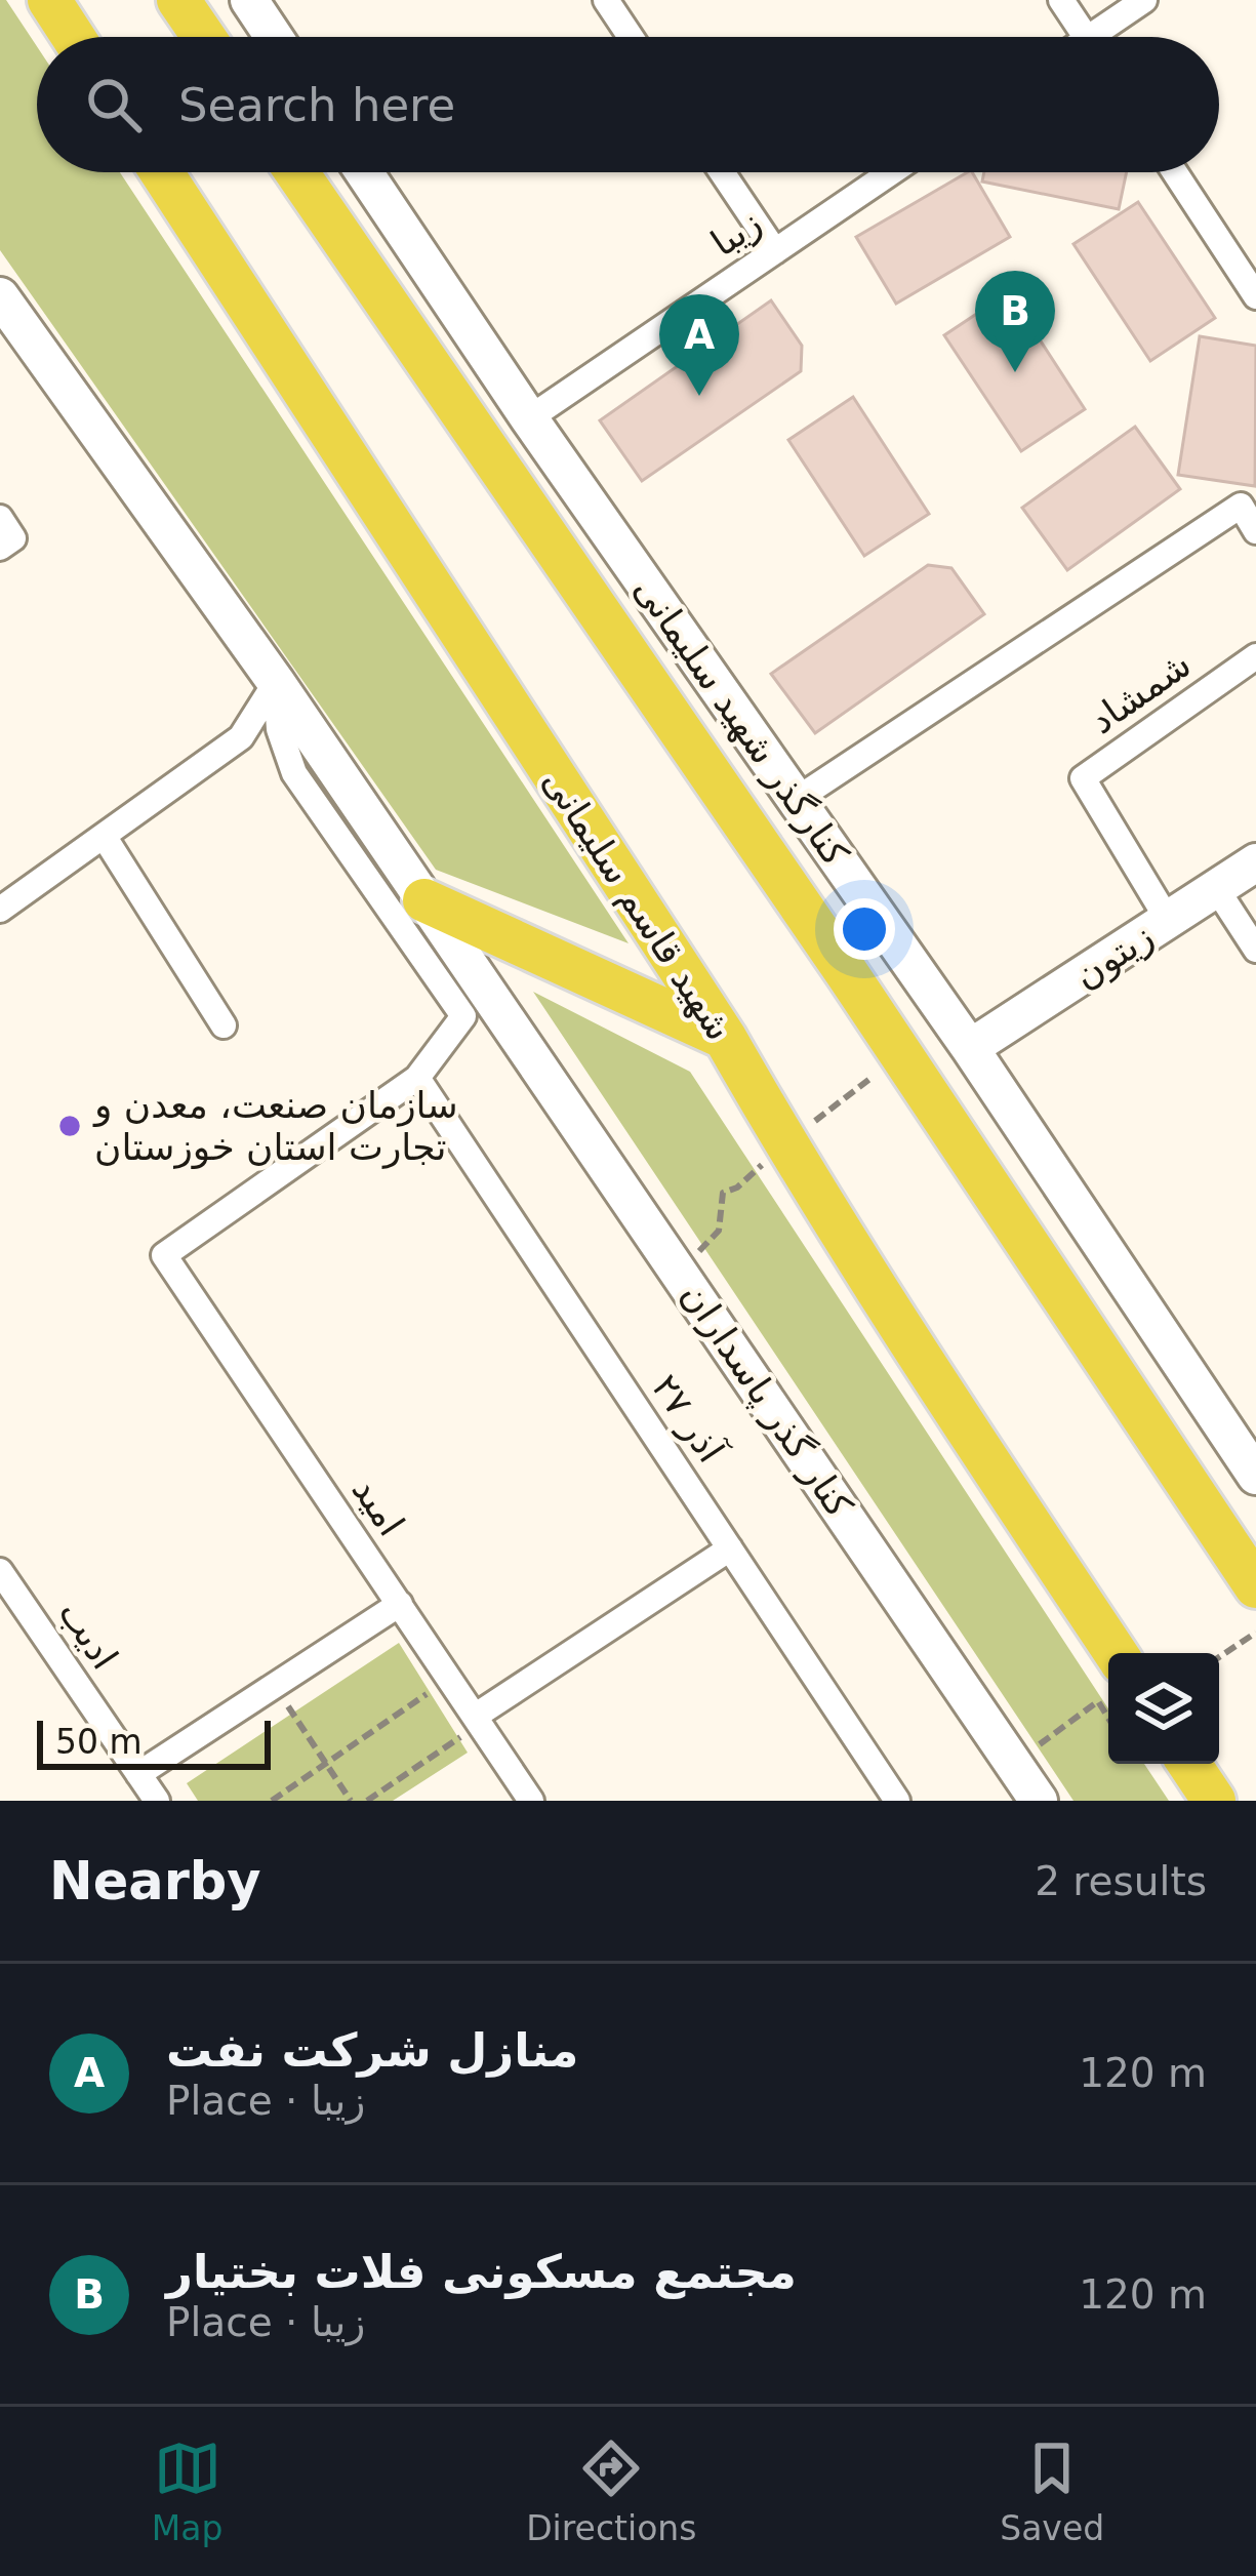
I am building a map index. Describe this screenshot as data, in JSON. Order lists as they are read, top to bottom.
{
  "streets": {
    "highway": ["شهید قاسم سلیمانی"],
    "main road": ["کنارگذر شهید سلیمانی", "زیتون", "کنار گذر پاسداران"],
    "street": [
      "زیبا",
      "شمشاد",
      "آذر ۲۷",
      "امید",
      "ادیب"
    ]
  },
  "crossings": [
    ["زیبا", "کنارگذر شهید سلیمانی"],
    ["شمشاد", "زیتون"],
    ["کنارگذر شهید سلیمانی", "زیتون"],
    ["آذر ۲۷", "امید"]
  ],
  "places": ["سازمان صنعت، معدن و تجارت استان خوزستان"],
  "scale_bar": "50 m",
  "page": {
    "search": "Search here",
    "pins": ["B", "A"],
    "scale": "50 m",
    "heading": ["Nearby", "2 results"],
    "list": [
      {
        "mark": "A",
        "name": "منازل شرکت نفت",
        "note": "Place · زیبا",
        "value": "120 m"
      },
      {
        "mark": "B",
        "name": "مجتمع مسکونی فلات بختیار",
        "note": "Place · زیبا",
        "value": "120 m"
      }
    ],
    "nav": ["Map", "Directions", "Saved"]
  }
}
